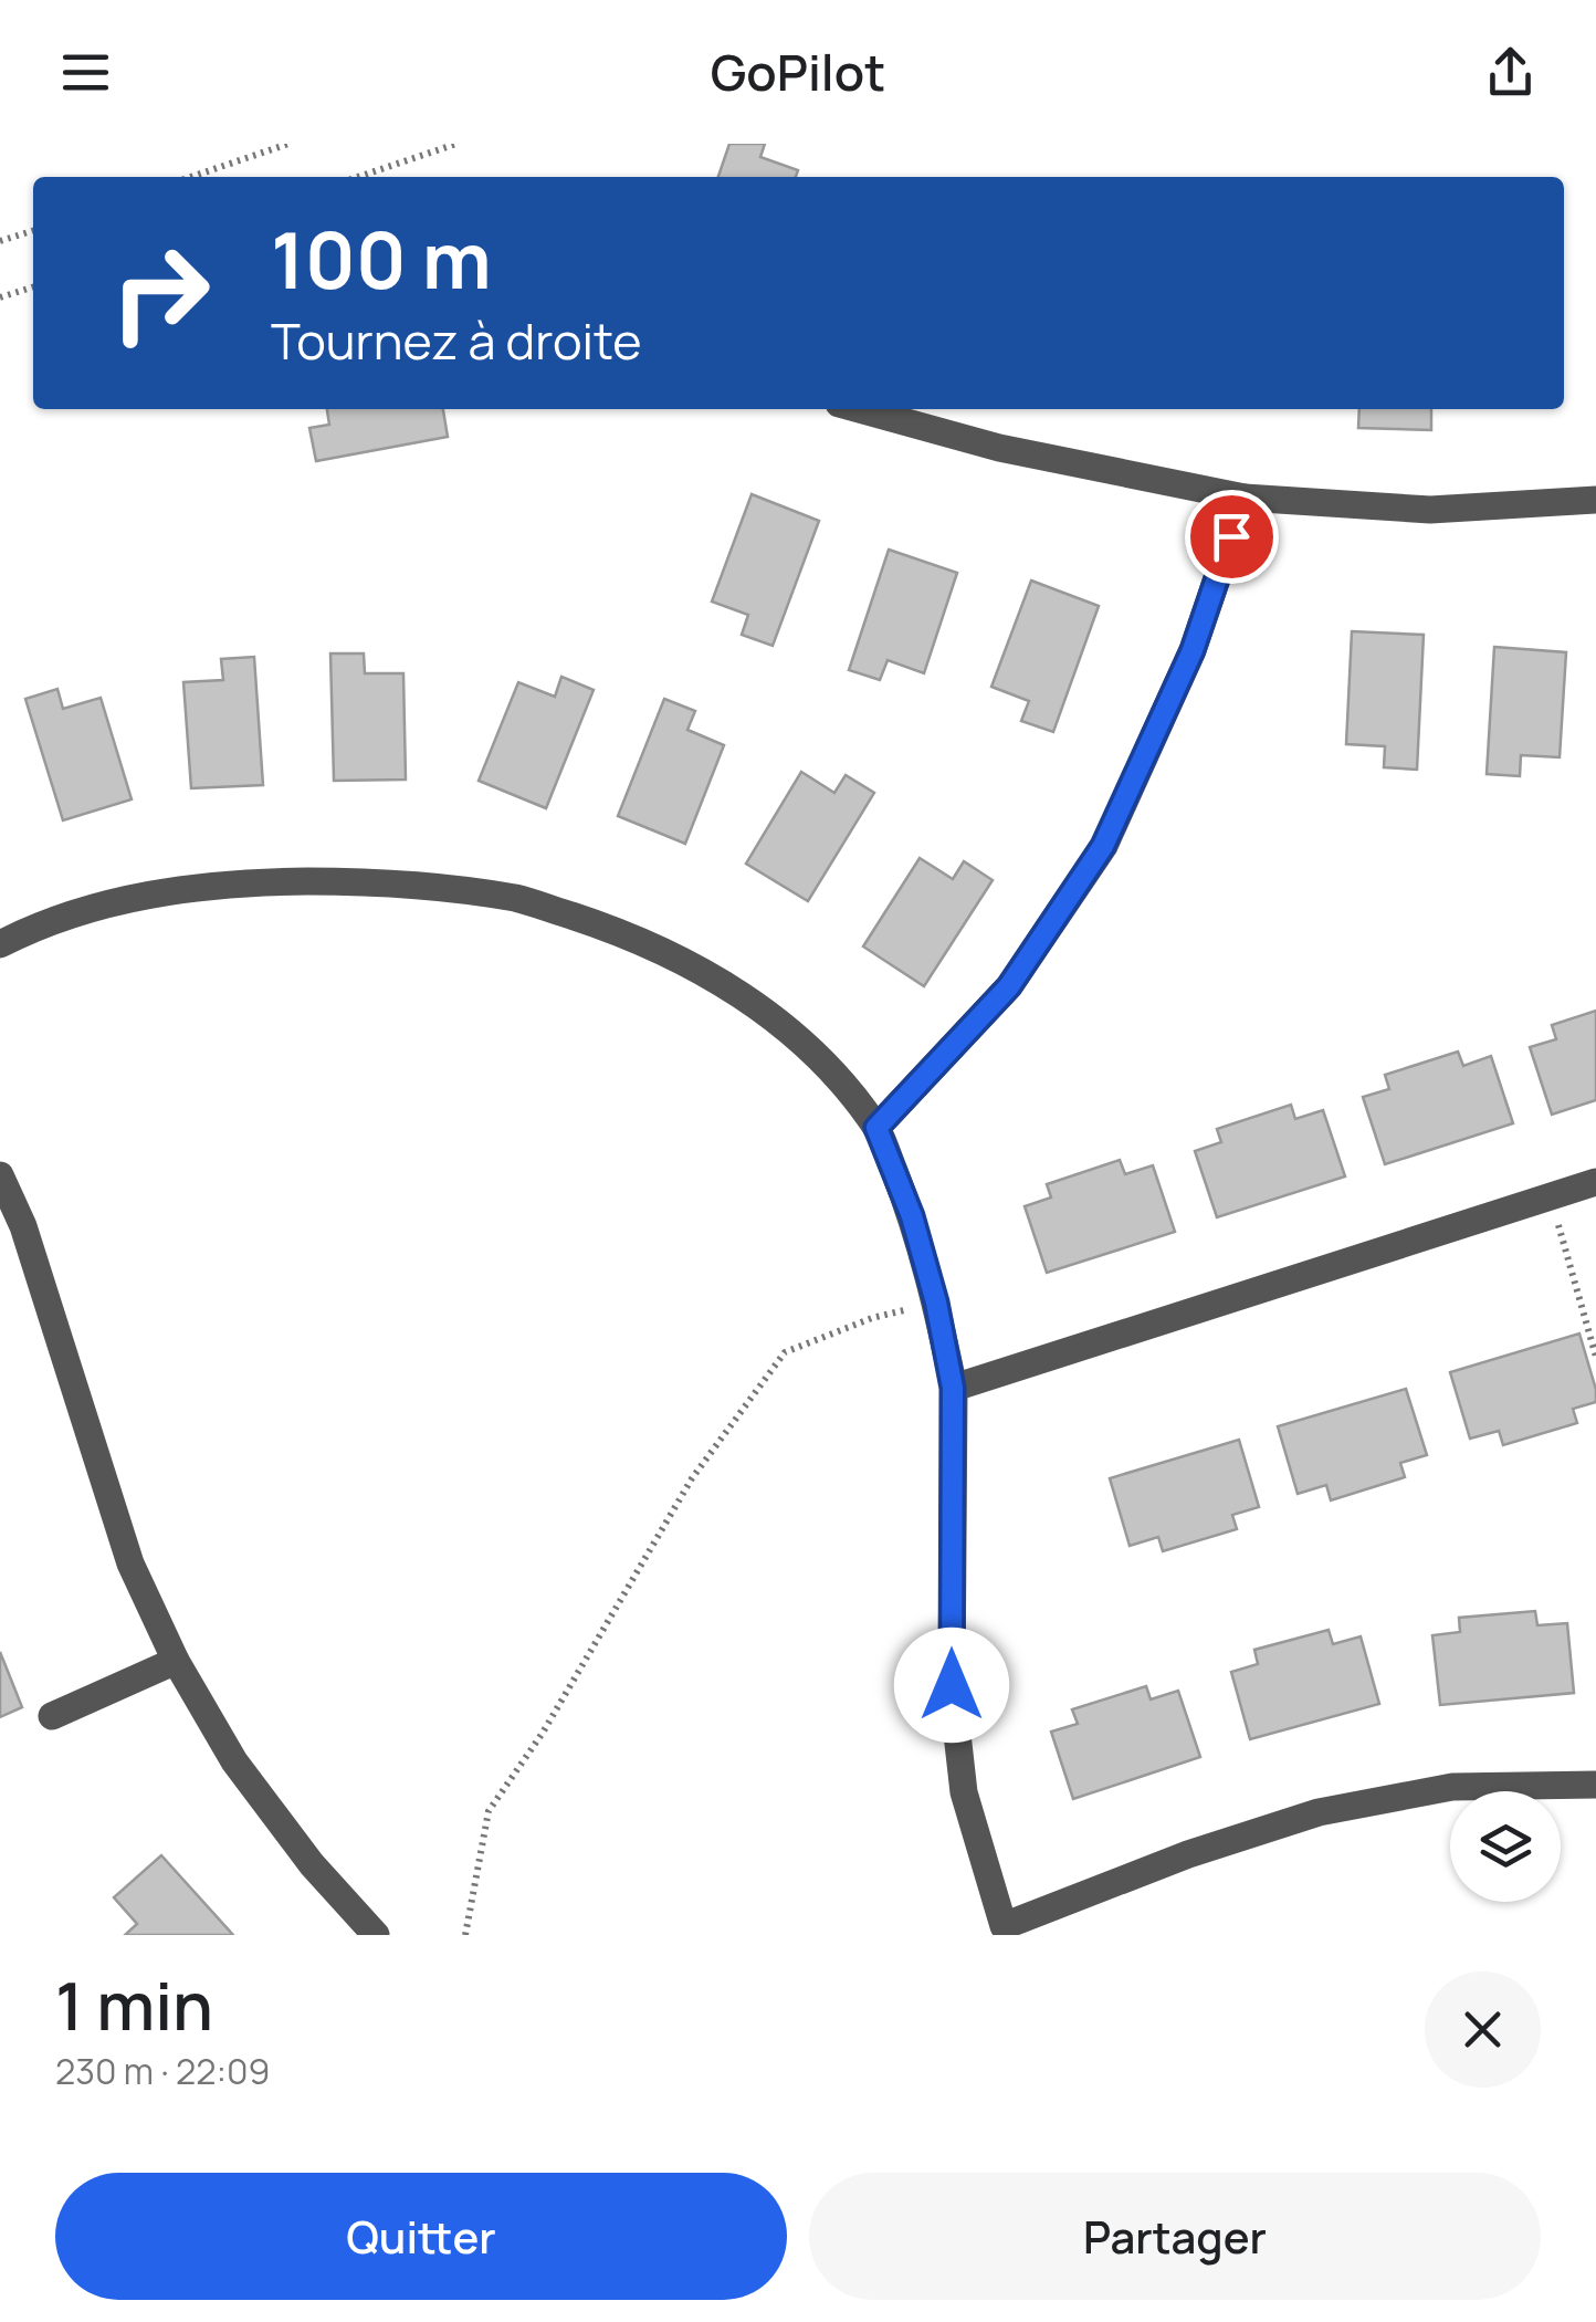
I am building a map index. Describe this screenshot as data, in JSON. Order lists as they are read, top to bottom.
{
  "page": {
    "header": "GoPilot",
    "turn": ["100 m", "Tournez à droite"],
    "heading": ["1 min", "230 m · 22:09"],
    "buttons": ["Quitter", "Partager"]
  }
}
